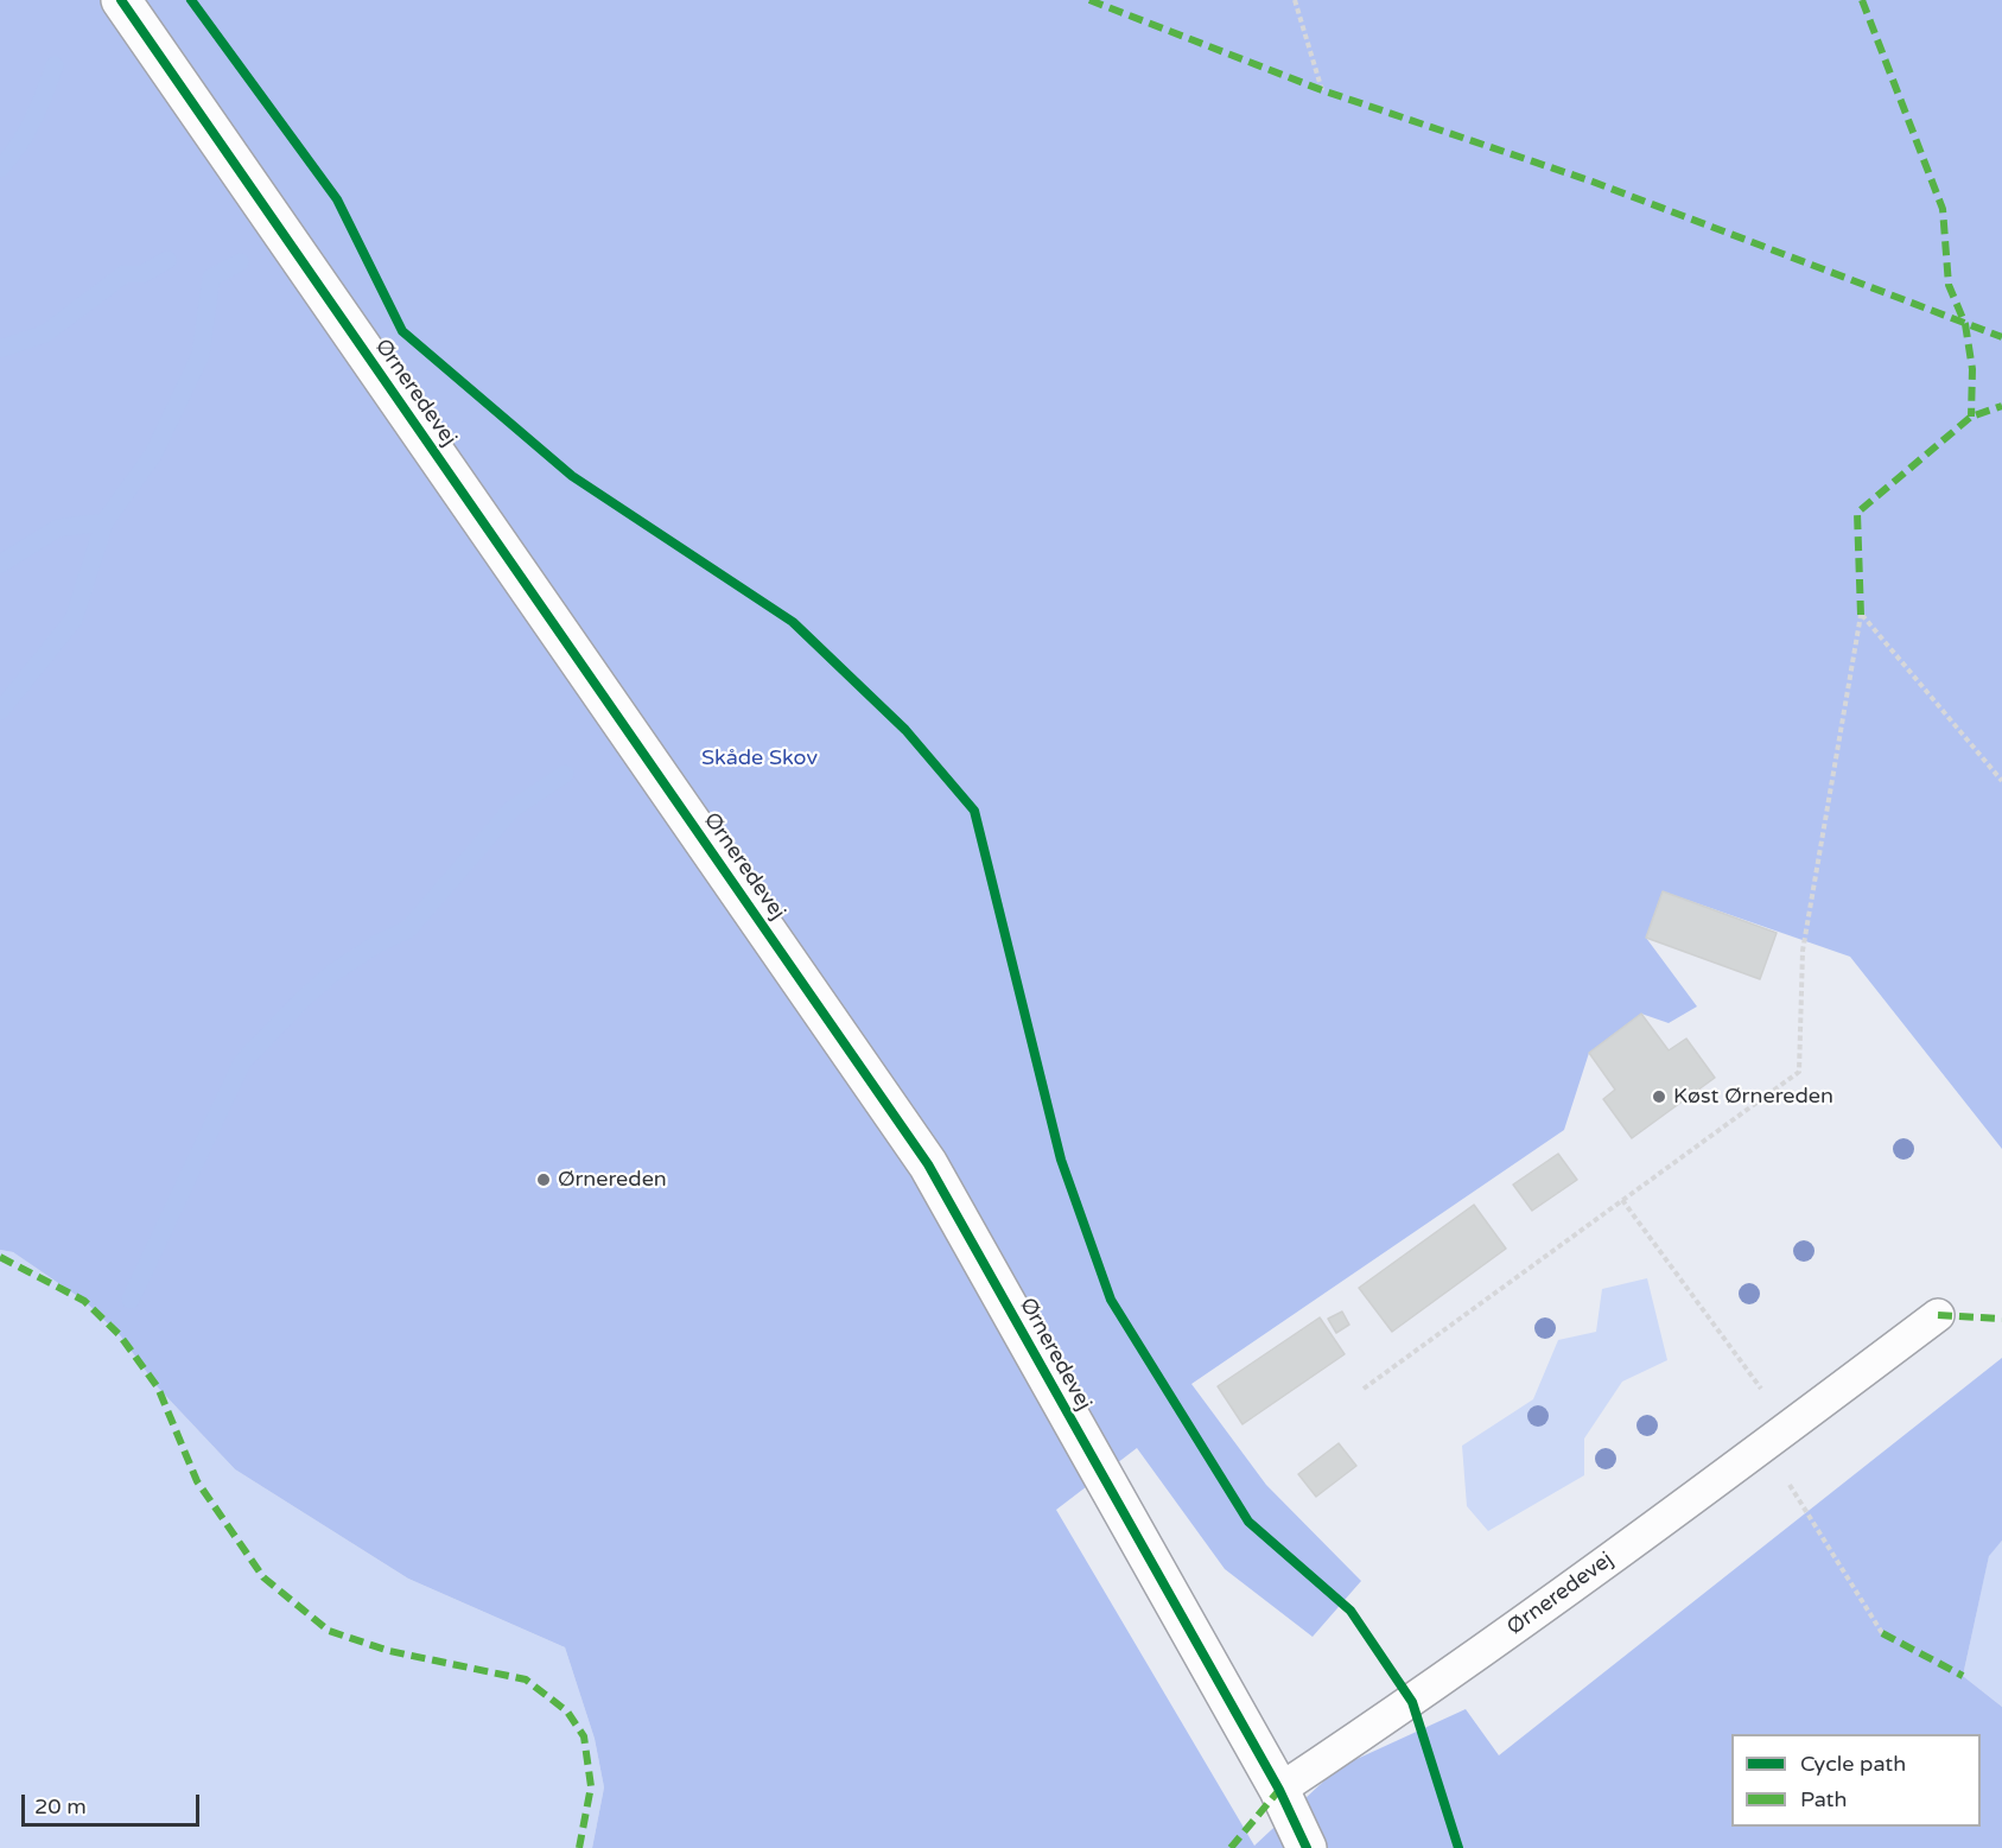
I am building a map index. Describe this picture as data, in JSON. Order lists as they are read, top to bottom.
{
  "streets": {
    "street": ["Ørneredevej"]
  },
  "parks": ["Skåde Skov"],
  "places": ["Køst Ørnereden", "Ørnereden"],
  "legend": ["Cycle path", "Path"],
  "scale_bar": "20 m"
}
